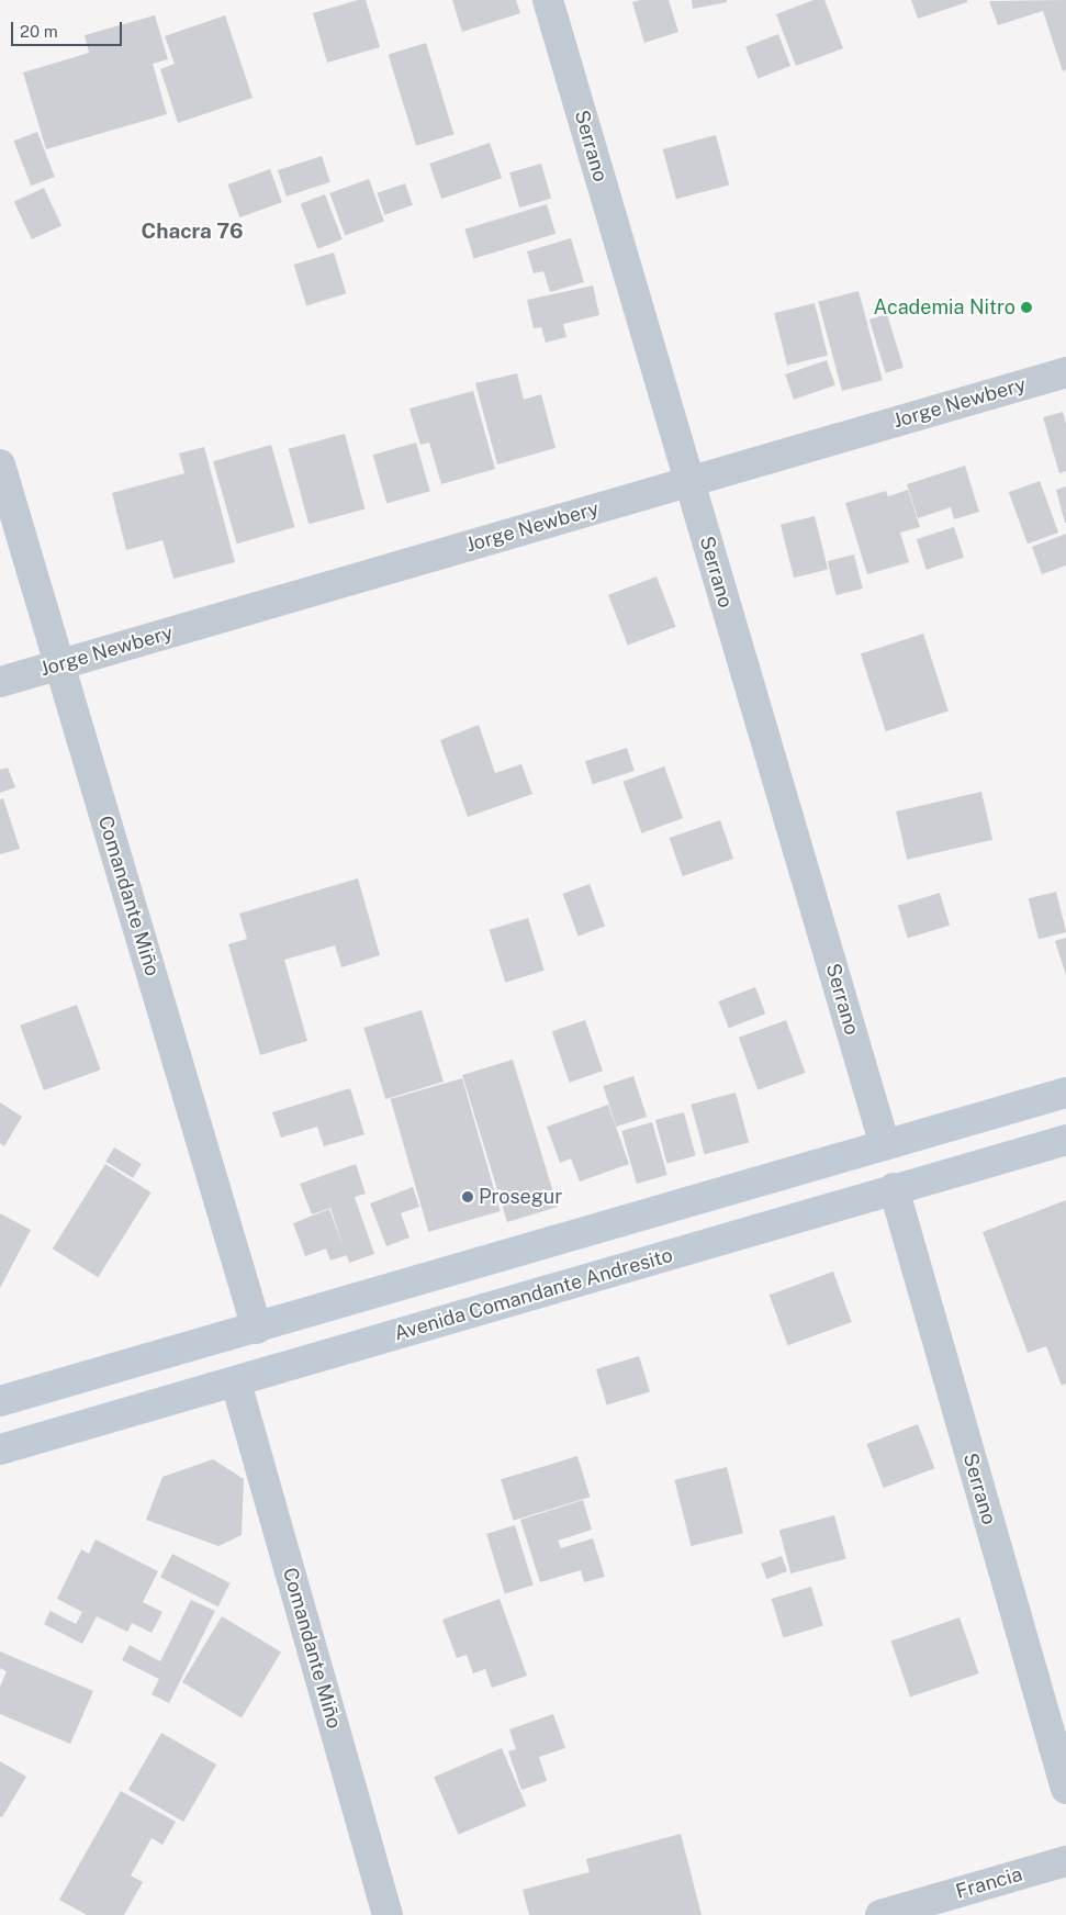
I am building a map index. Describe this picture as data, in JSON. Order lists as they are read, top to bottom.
{
  "streets": {
    "main road": ["Avenida Comandante Andresito"],
    "street": [
      "Serrano",
      "Jorge Newbery",
      "Comandante Miño",
      "Francia"
    ]
  },
  "crossings": [
    ["Serrano", "Jorge Newbery"],
    ["Serrano", "Avenida Comandante Andresito"],
    ["Jorge Newbery", "Comandante Miño"],
    ["Comandante Miño", "Avenida Comandante Andresito"]
  ],
  "districts": ["Chacra 76"],
  "places": ["Academia Nitro", "Prosegur"],
  "scale_bar": "20 m"
}
